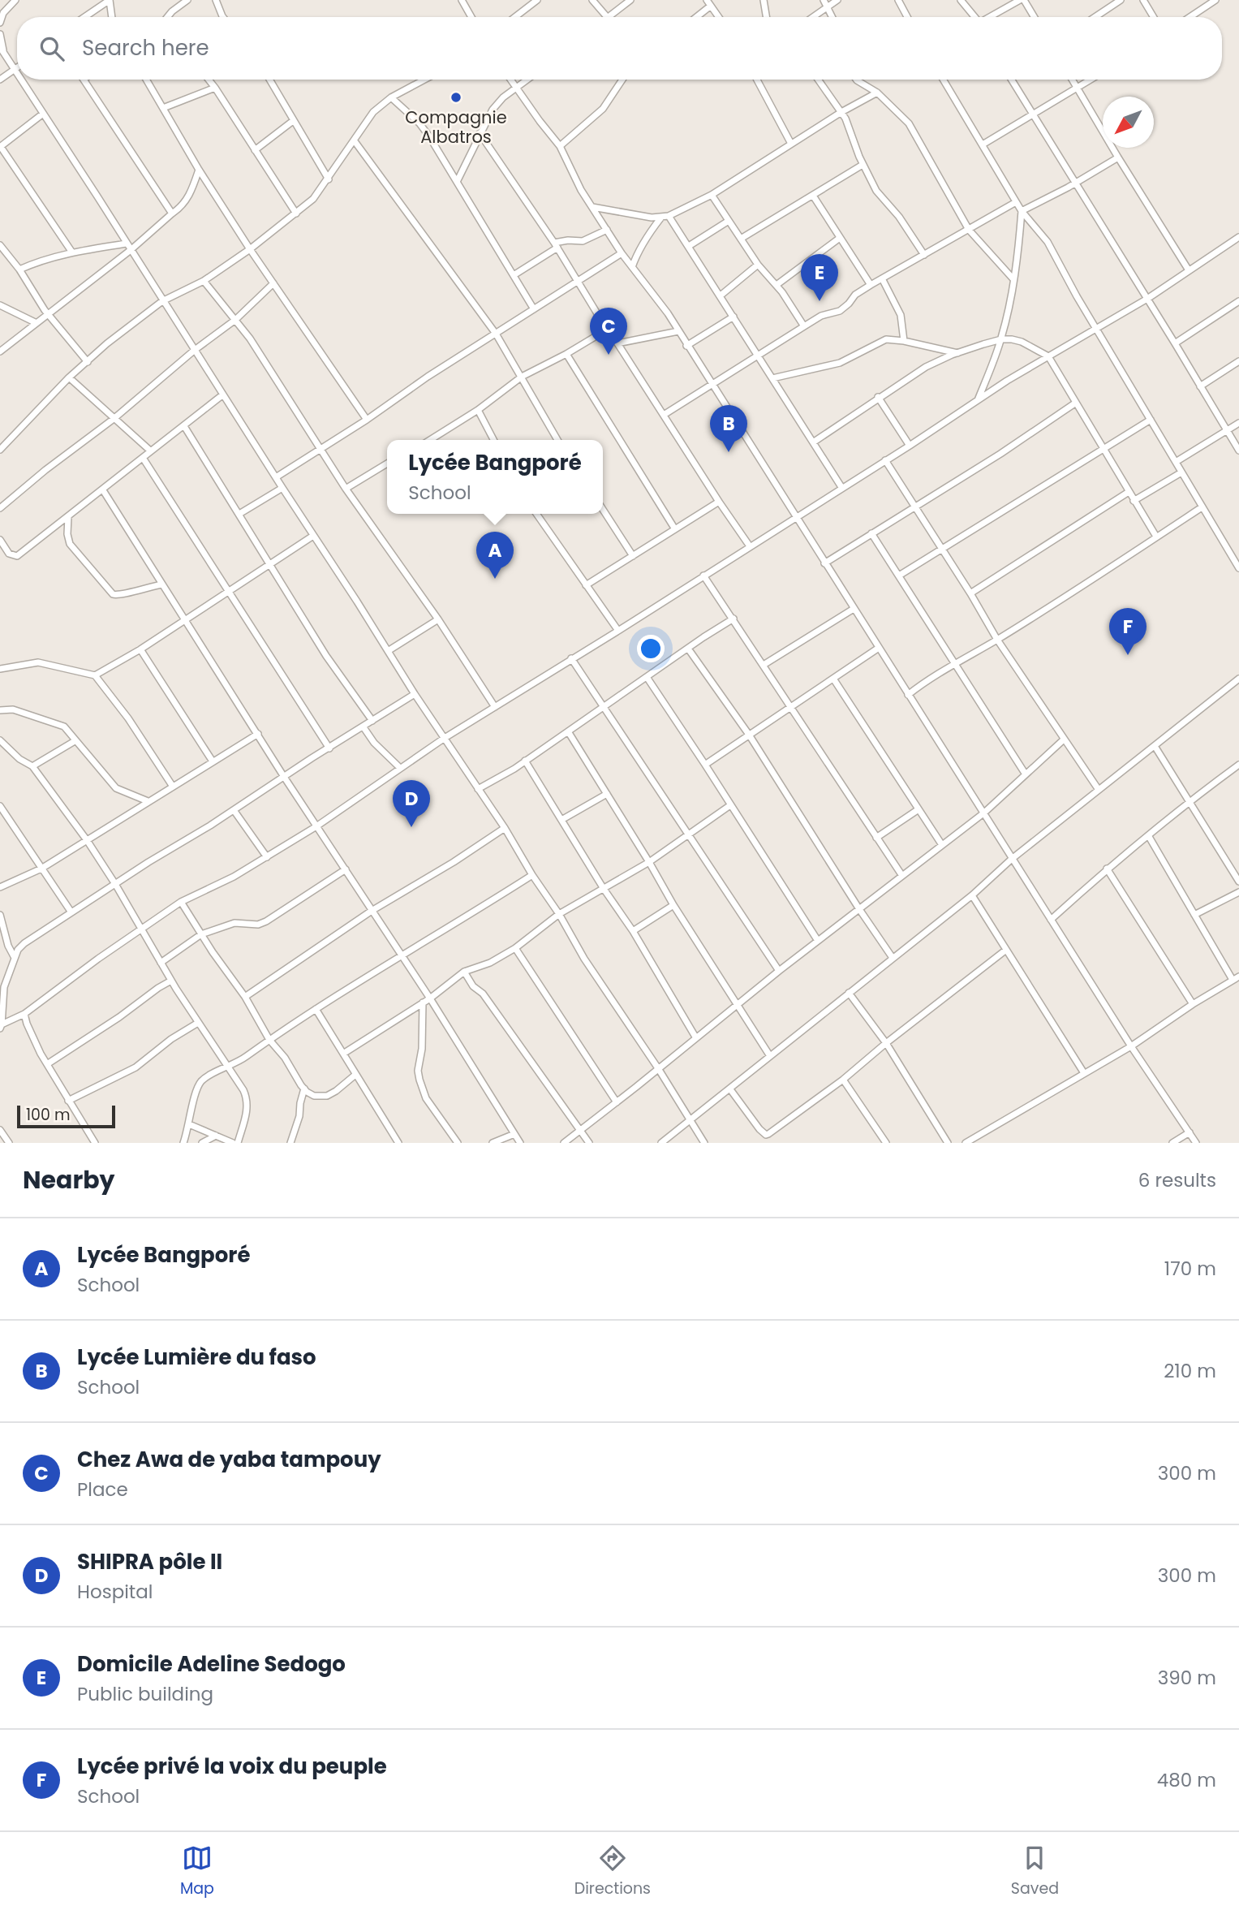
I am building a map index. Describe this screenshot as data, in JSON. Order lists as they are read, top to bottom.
{
  "places": ["Compagnie Albatros"],
  "scale_bar": "100 m",
  "north": "bottom left",
  "page": {
    "search": "Search here",
    "pins": [
      "E",
      "C",
      "B",
      "A",
      "F",
      "D"
    ],
    "popup": ["Lycée Bangporé", "School"],
    "scale": "100 m",
    "heading": ["Nearby", "6 results"],
    "list": [
      {
        "mark": "A",
        "name": "Lycée Bangporé",
        "note": "School",
        "value": "170 m"
      },
      {
        "mark": "B",
        "name": "Lycée Lumière du faso",
        "note": "School",
        "value": "210 m"
      },
      {
        "mark": "C",
        "name": "Chez Awa de yaba tampouy",
        "note": "Place",
        "value": "300 m"
      },
      {
        "mark": "D",
        "name": "SHIPRA pôle II",
        "note": "Hospital",
        "value": "300 m"
      },
      {
        "mark": "E",
        "name": "Domicile Adeline Sedogo",
        "note": "Public building",
        "value": "390 m"
      },
      {
        "mark": "F",
        "name": "Lycée privé la voix du peuple",
        "note": "School",
        "value": "480 m"
      }
    ],
    "nav": ["Map", "Directions", "Saved"]
  }
}
